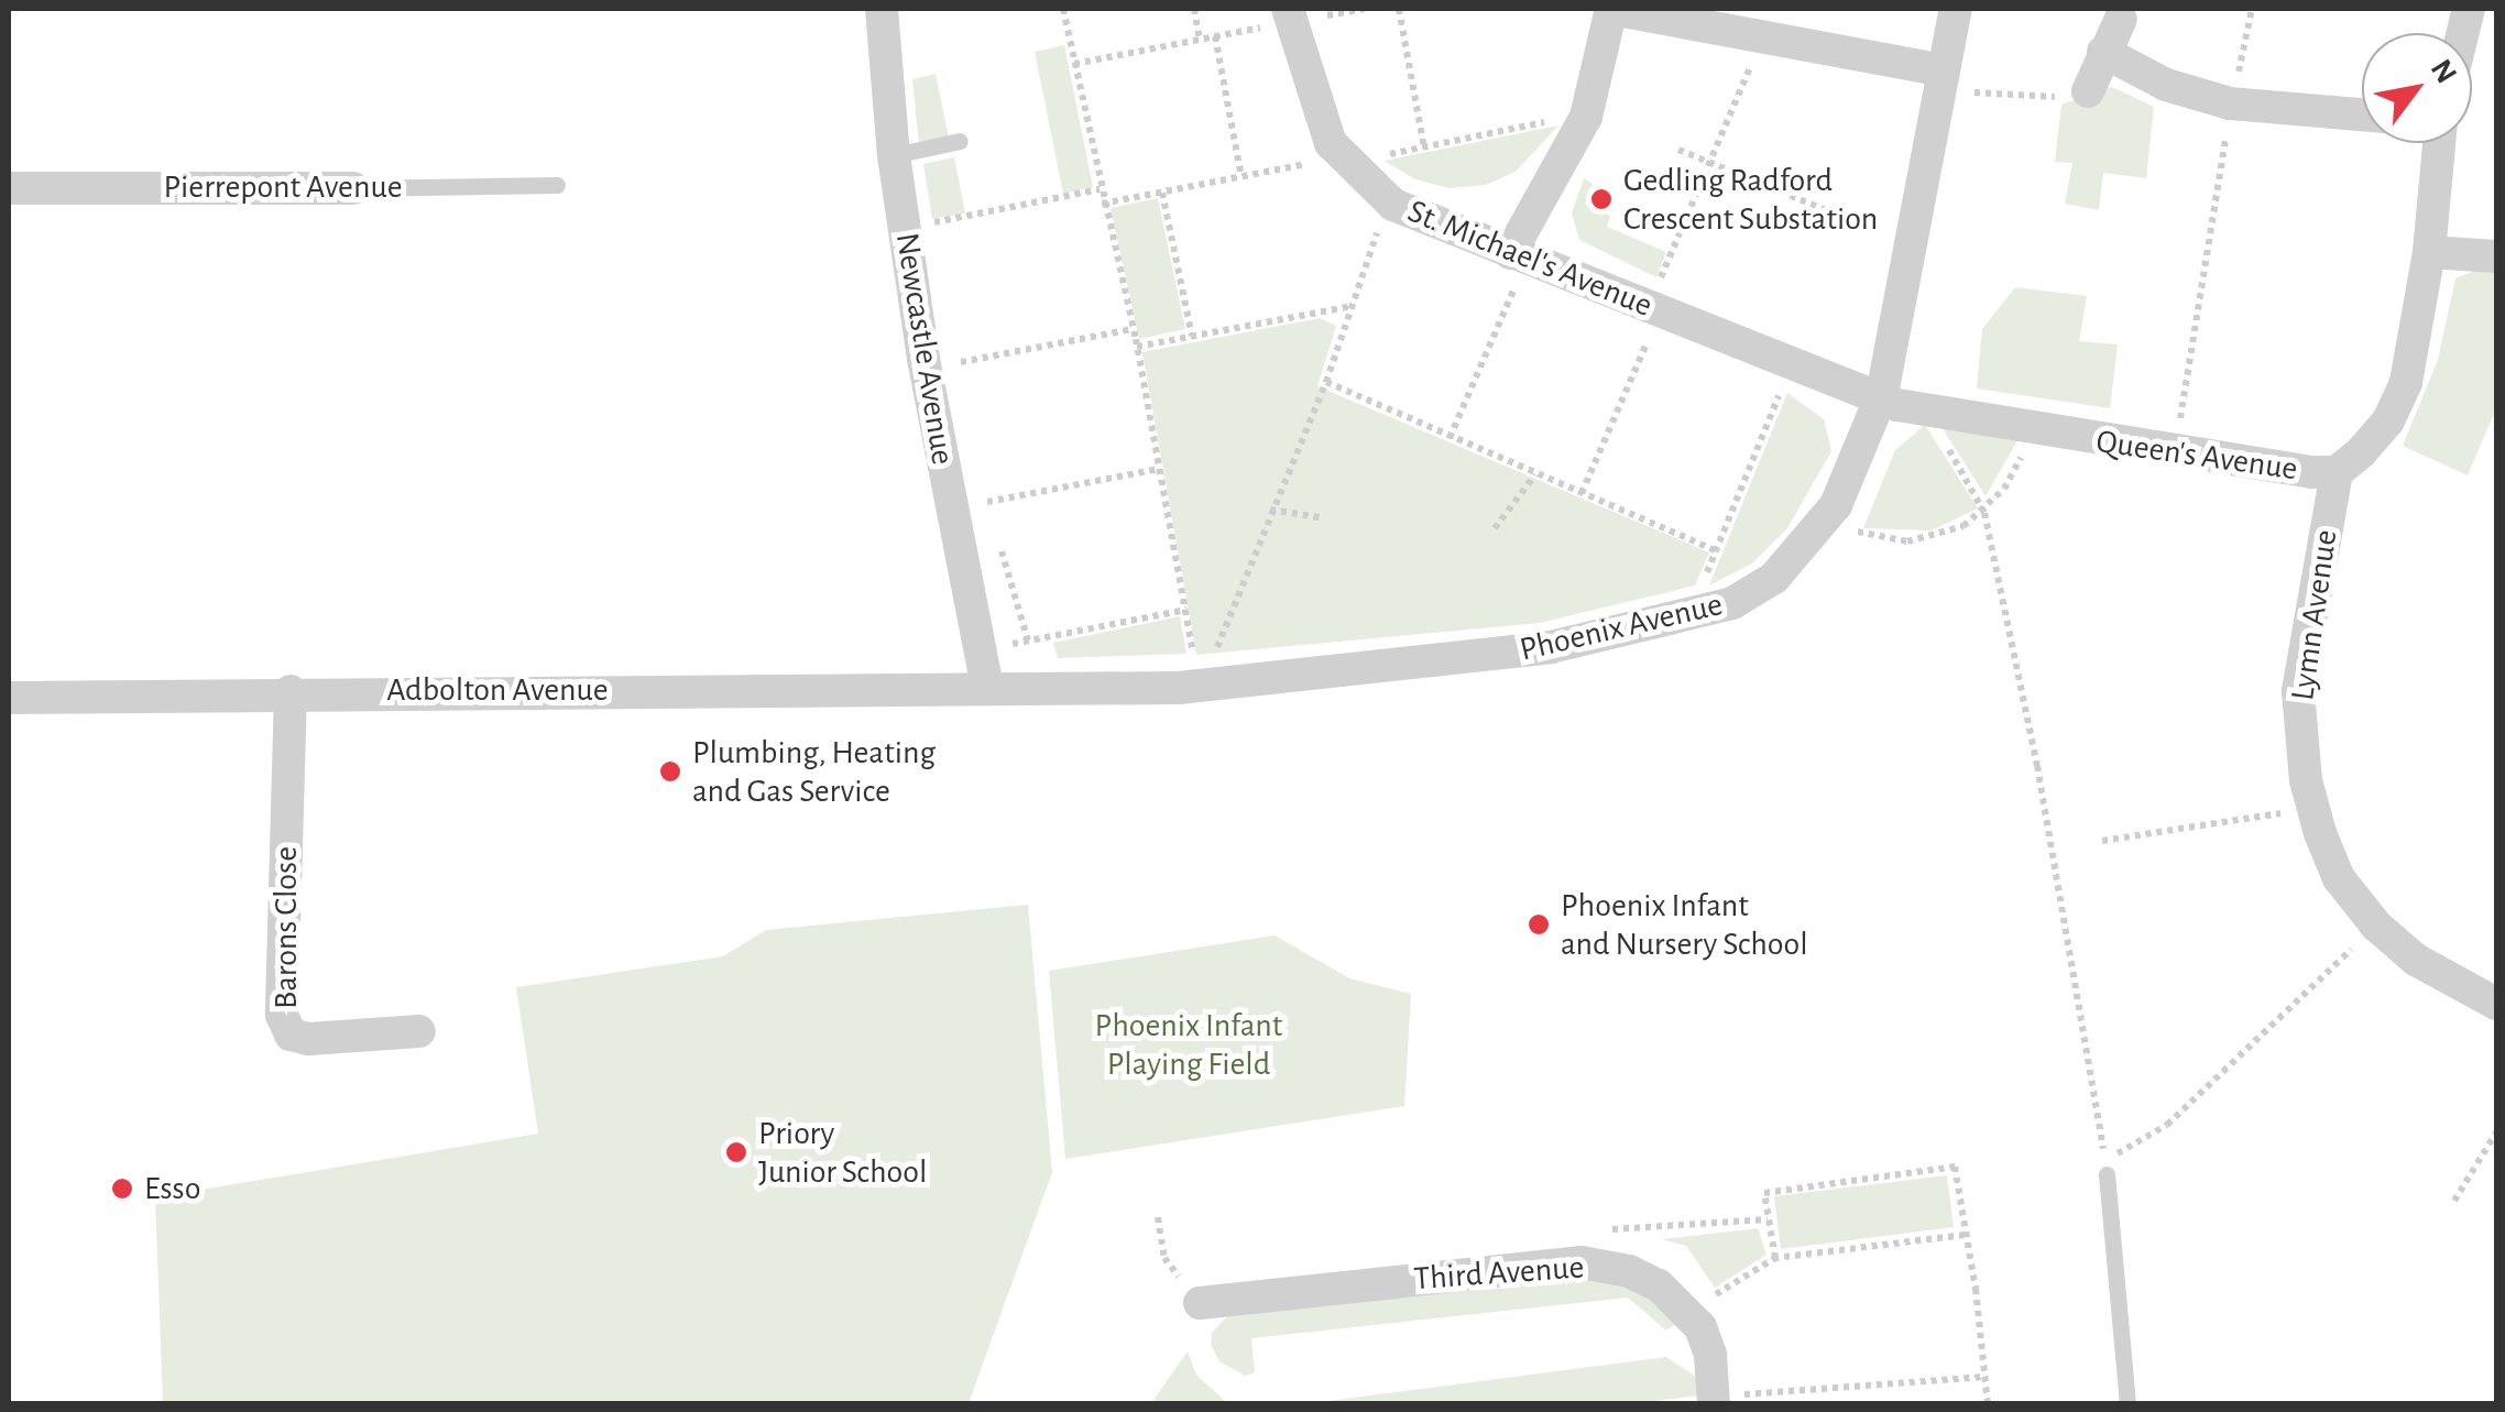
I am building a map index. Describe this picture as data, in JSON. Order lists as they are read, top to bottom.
{
  "streets": {
    "street": [
      "Pierrepont Avenue",
      "St. Michael's Avenue",
      "Newcastle Avenue",
      "Queen's Avenue",
      "Lymn Avenue",
      "Phoenix Avenue",
      "Adbolton Avenue",
      "Barons Close",
      "Third Avenue"
    ]
  },
  "crossings": [
    ["St. Michael's Avenue", "Queen's Avenue"],
    ["St. Michael's Avenue", "Phoenix Avenue"],
    ["Newcastle Avenue", "Phoenix Avenue"],
    ["Newcastle Avenue", "Adbolton Avenue"],
    ["Queen's Avenue", "Lymn Avenue"],
    ["Queen's Avenue", "Phoenix Avenue"],
    ["Phoenix Avenue", "Adbolton Avenue"],
    ["Adbolton Avenue", "Barons Close"]
  ],
  "parks": ["Phoenix Infant Playing Field"],
  "places": [
    "Gedling Radford Crescent Substation",
    "Plumbing, Heating and Gas Service",
    "Phoenix Infant and Nursery School",
    "Priory Junior School",
    "Esso"
  ],
  "north": "top right"
}
